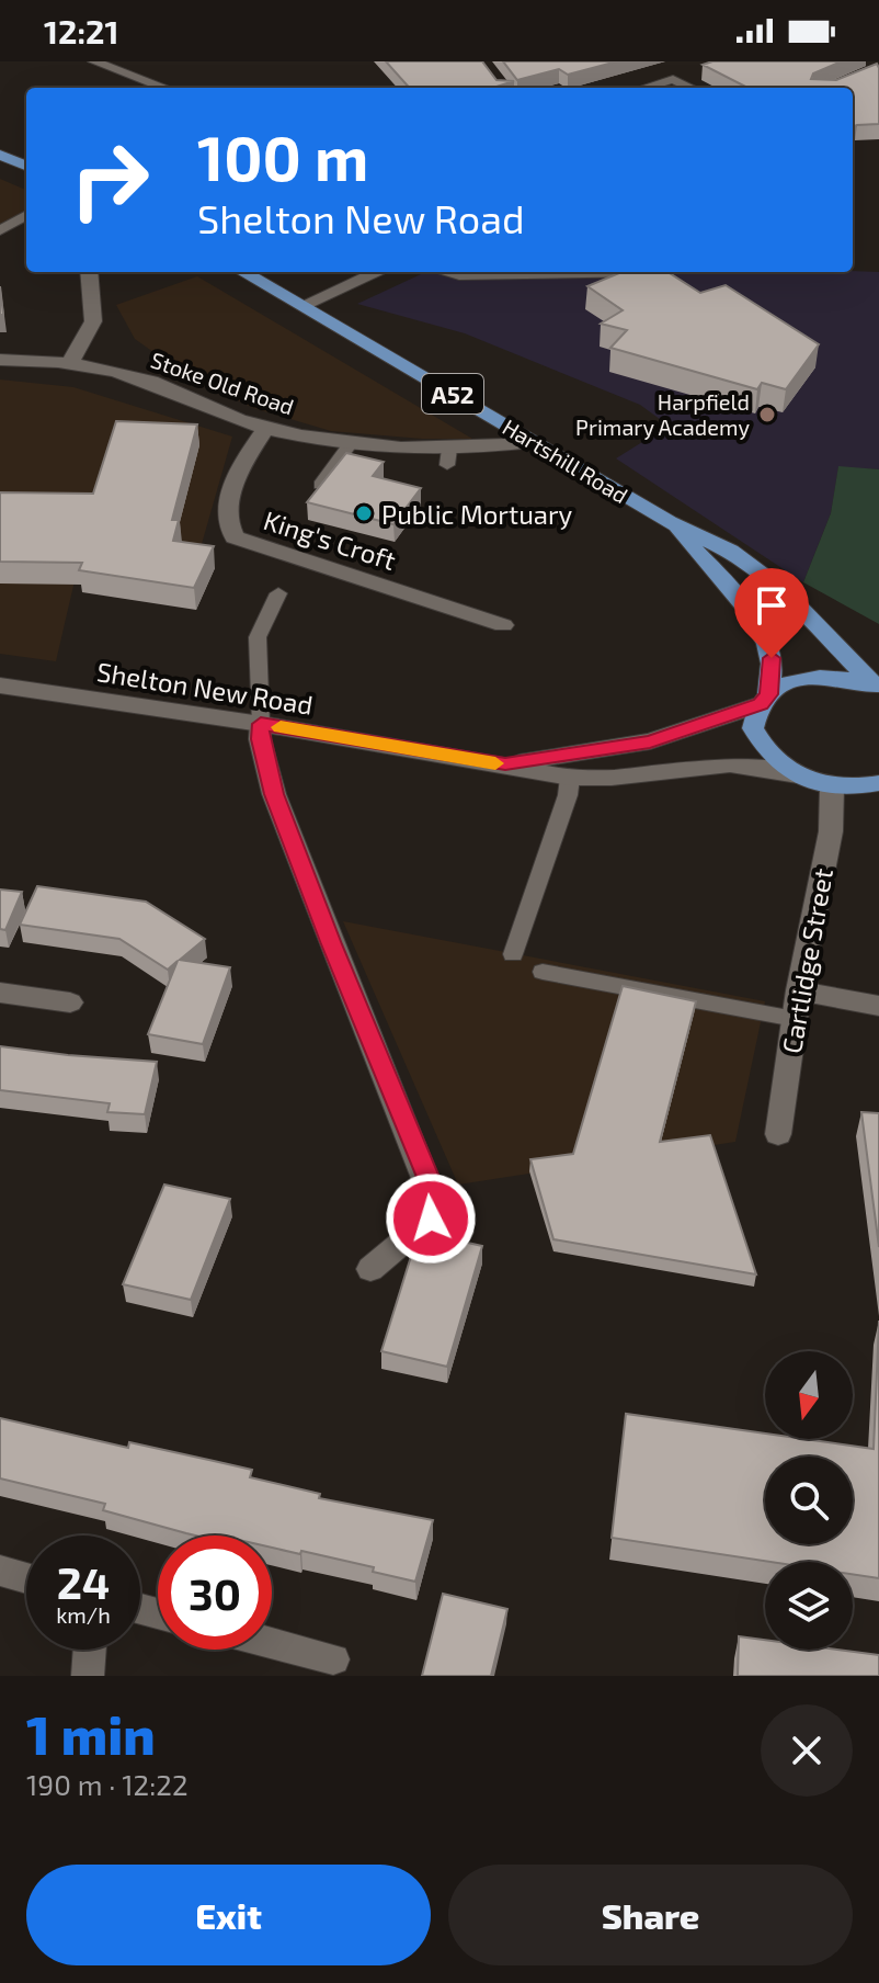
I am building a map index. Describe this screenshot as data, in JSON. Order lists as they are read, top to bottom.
{
  "streets": {
    "main road": ["A52", "Hartshill Road"],
    "street": [
      "Stoke Old Road",
      "King's Croft",
      "Shelton New Road",
      "Cartlidge Street"
    ]
  },
  "crossings": [
    ["Stoke Old Road", "Hartshill Road"],
    ["Stoke Old Road", "King's Croft"],
    ["A52", "Hartshill Road"],
    ["A52", "Shelton New Road"],
    ["A52", "Cartlidge Street"],
    ["Hartshill Road", "Shelton New Road"]
  ],
  "places": ["Harpfield Primary Academy", "Public Mortuary"],
  "north": "bottom",
  "page": {
    "status": "12:21",
    "turn": ["100 m", "Shelton New Road"],
    "speed": "24 km/h",
    "limit": "30",
    "heading": ["1 min", "190 m · 12:22"],
    "buttons": ["Exit", "Share"]
  }
}
